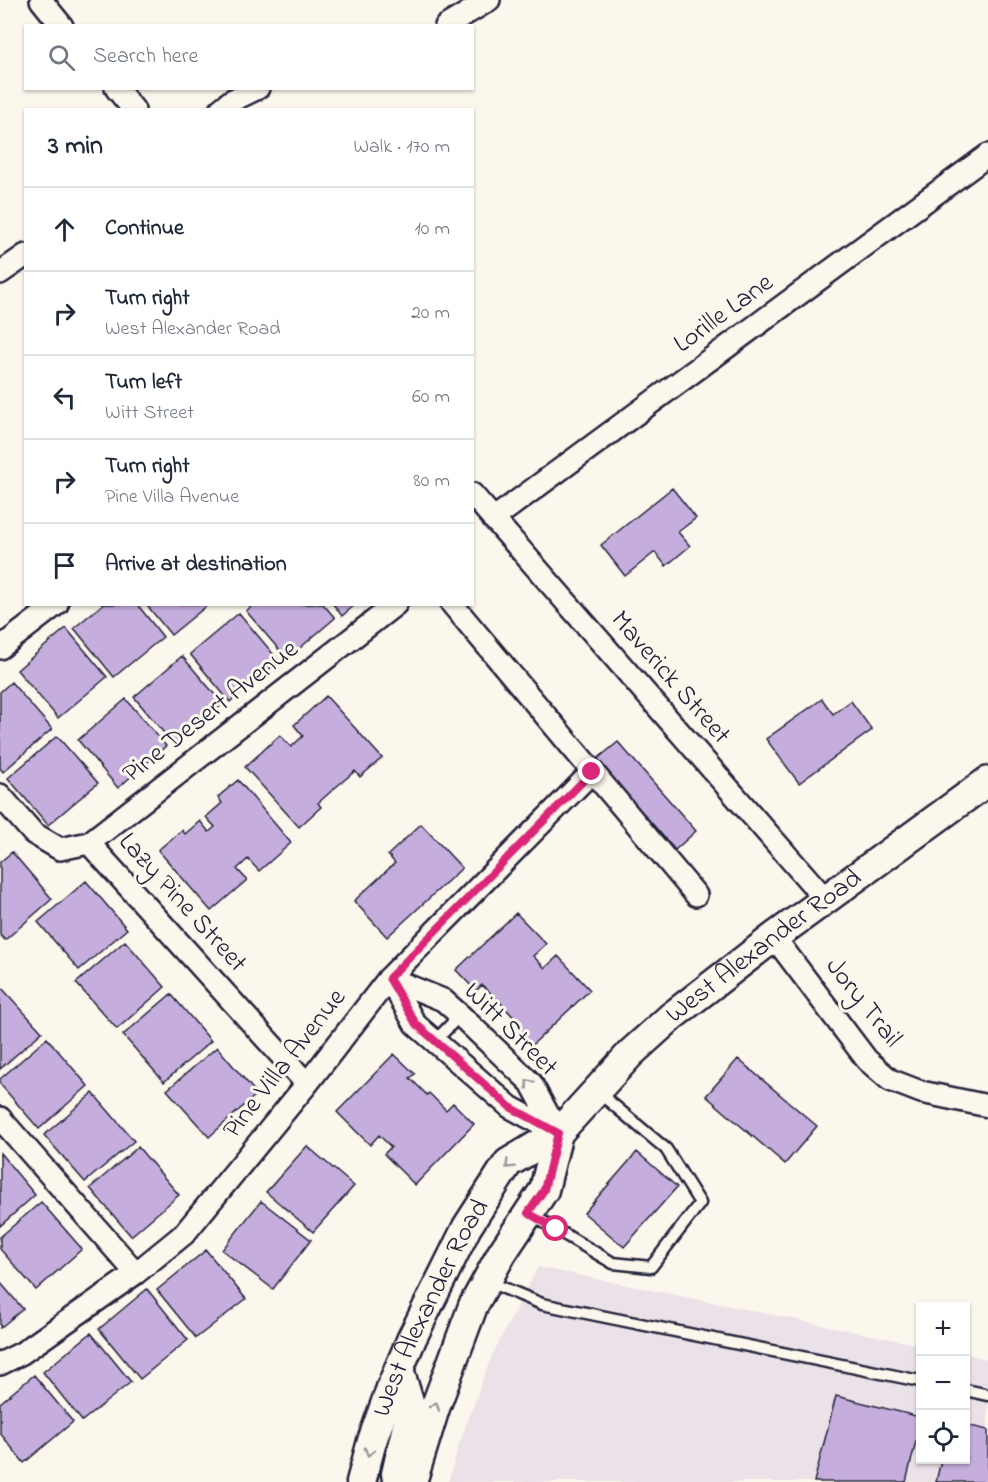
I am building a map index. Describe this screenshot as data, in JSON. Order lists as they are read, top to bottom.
{
  "streets": {
    "main road": ["West Alexander Road"],
    "street": [
      "Lorille Lane",
      "Maverick Street",
      "Pine Desert Avenue",
      "Lazy Pine Street",
      "Jory Trail",
      "Witt Street",
      "Pine Villa Avenue"
    ]
  },
  "crossings": [
    ["Lorille Lane", "Maverick Street"],
    ["Maverick Street", "West Alexander Road"],
    ["Pine Desert Avenue", "Lazy Pine Street"],
    ["Lazy Pine Street", "Pine Villa Avenue"],
    ["West Alexander Road", "Jory Trail"],
    ["West Alexander Road", "Witt Street"],
    ["Witt Street", "Pine Villa Avenue"]
  ],
  "page": {
    "search": "Search here",
    "heading": ["3 min", "Walk · 170 m"],
    "list": [
      ["Continue", "10 m"],
      ["Turn right", "West Alexander Road", "20 m"],
      ["Turn left", "Witt Street", "60 m"],
      ["Turn right", "Pine Villa Avenue", "80 m"],
      "Arrive at destination"
    ],
    "map_buttons": ["+", "−"]
  }
}
